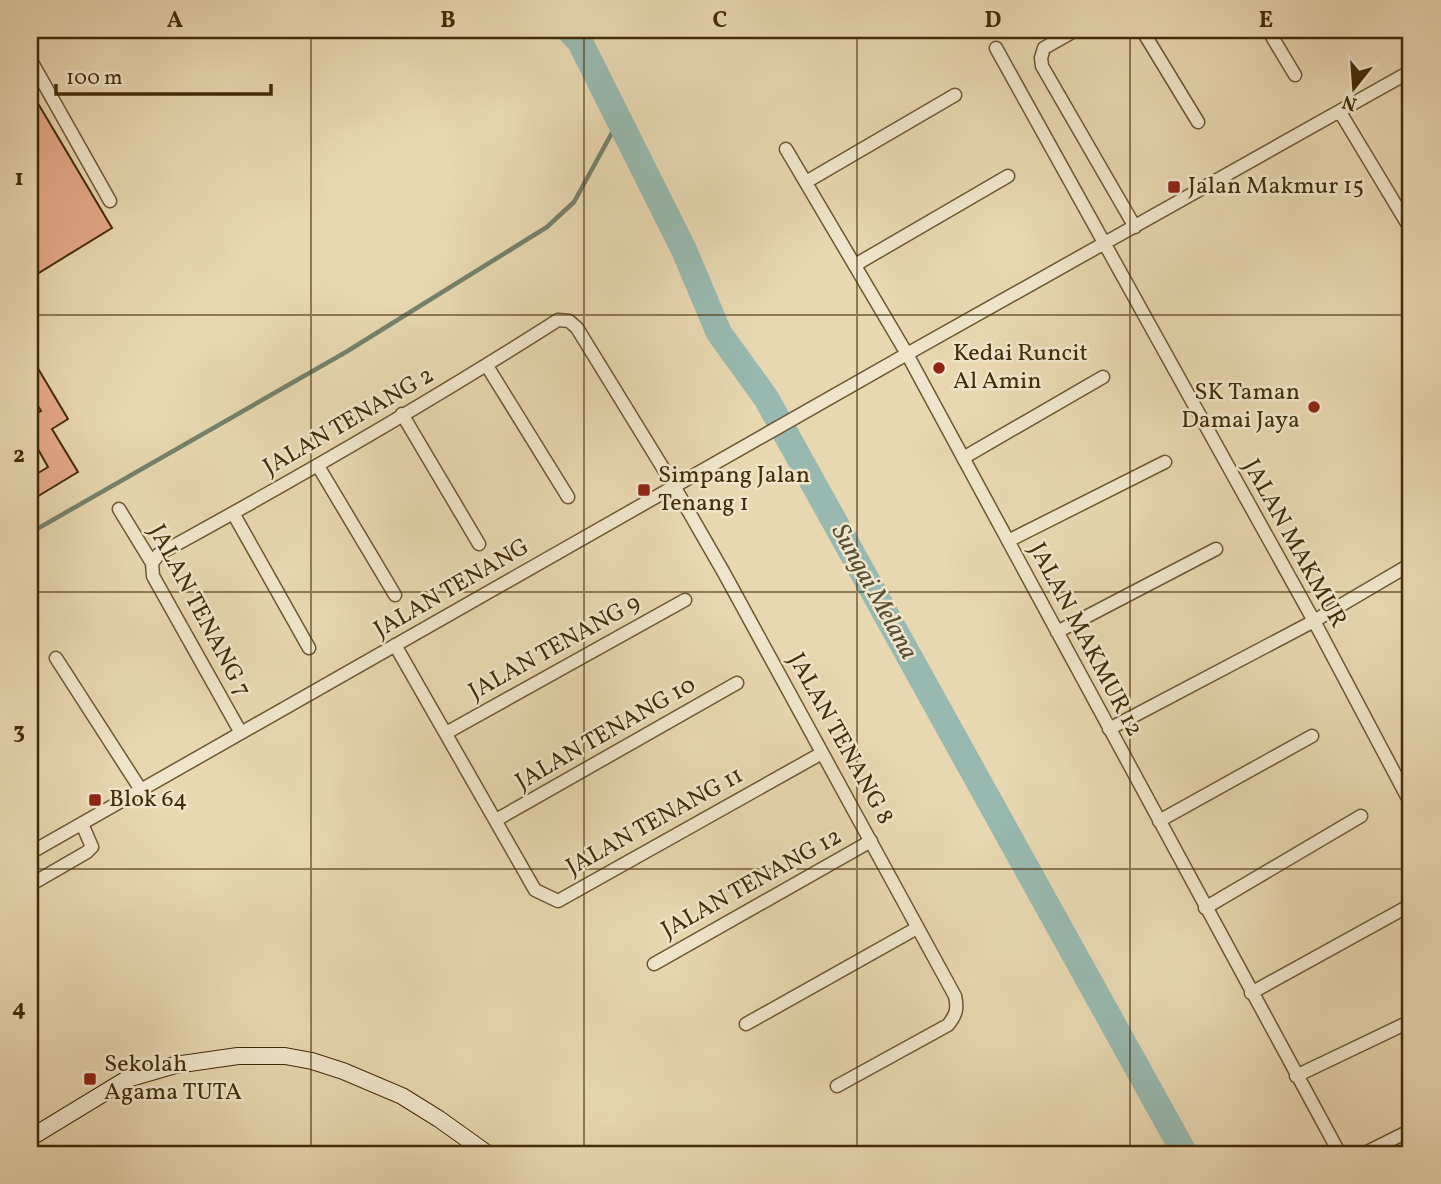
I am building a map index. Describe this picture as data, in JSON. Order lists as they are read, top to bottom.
{
  "streets": {
    "street": [
      "JALAN TENANG 2",
      "JALAN MAKMUR",
      "JALAN TENANG",
      "JALAN TENANG 7",
      "JALAN MAKMUR 12",
      "JALAN TENANG 9",
      "JALAN TENANG 10",
      "JALAN TENANG 8",
      "JALAN TENANG 11",
      "JALAN TENANG 12"
    ]
  },
  "crossings": [
    ["JALAN TENANG 2", "JALAN TENANG 7"],
    ["JALAN TENANG 2", "JALAN TENANG 8"],
    ["JALAN TENANG", "JALAN TENANG 7"],
    ["JALAN TENANG", "JALAN MAKMUR 12"],
    ["JALAN TENANG", "JALAN TENANG 8"],
    ["JALAN TENANG", "JALAN TENANG 11"],
    ["JALAN TENANG 9", "JALAN TENANG 11"],
    ["JALAN TENANG 10", "JALAN TENANG 11"],
    ["JALAN TENANG 8", "JALAN TENANG 11"],
    ["JALAN TENANG 8", "JALAN TENANG 12"]
  ],
  "water": ["Sungai Melana"],
  "places": {
    "transit": [
      "Jalan Makmur 15",
      "Simpang Jalan Tenang 1",
      "Blok 64",
      "Sekolah Agama TUTA"
    ],
    "other": ["Kedai Runcit Al Amin", "SK Taman Damai Jaya"]
  },
  "scale_bar": "100 m",
  "north": "bottom",
  "grid": {
    "columns": [
      "A",
      "B",
      "C",
      "D",
      "E"
    ],
    "rows": [
      "1",
      "2",
      "3",
      "4"
    ]
  }
}
